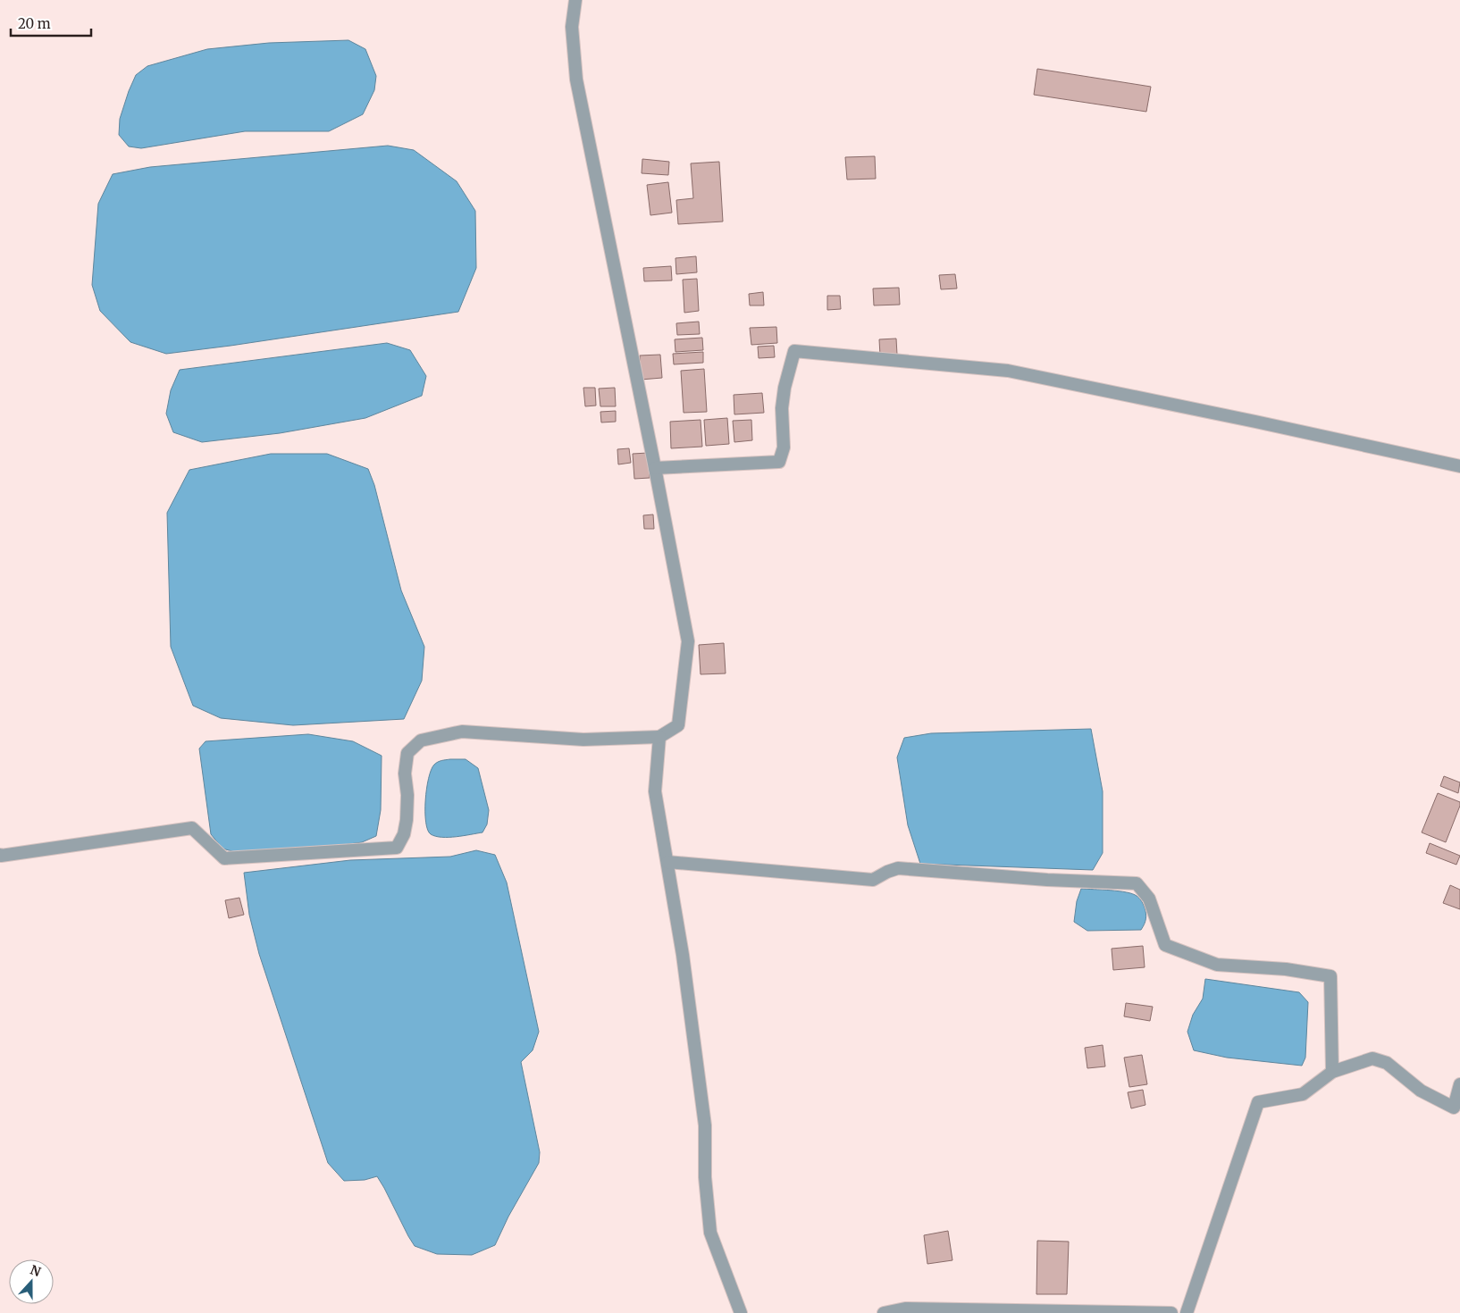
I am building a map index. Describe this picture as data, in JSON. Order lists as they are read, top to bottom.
{
  "scale_bar": "20 m",
  "north": "top"
}
